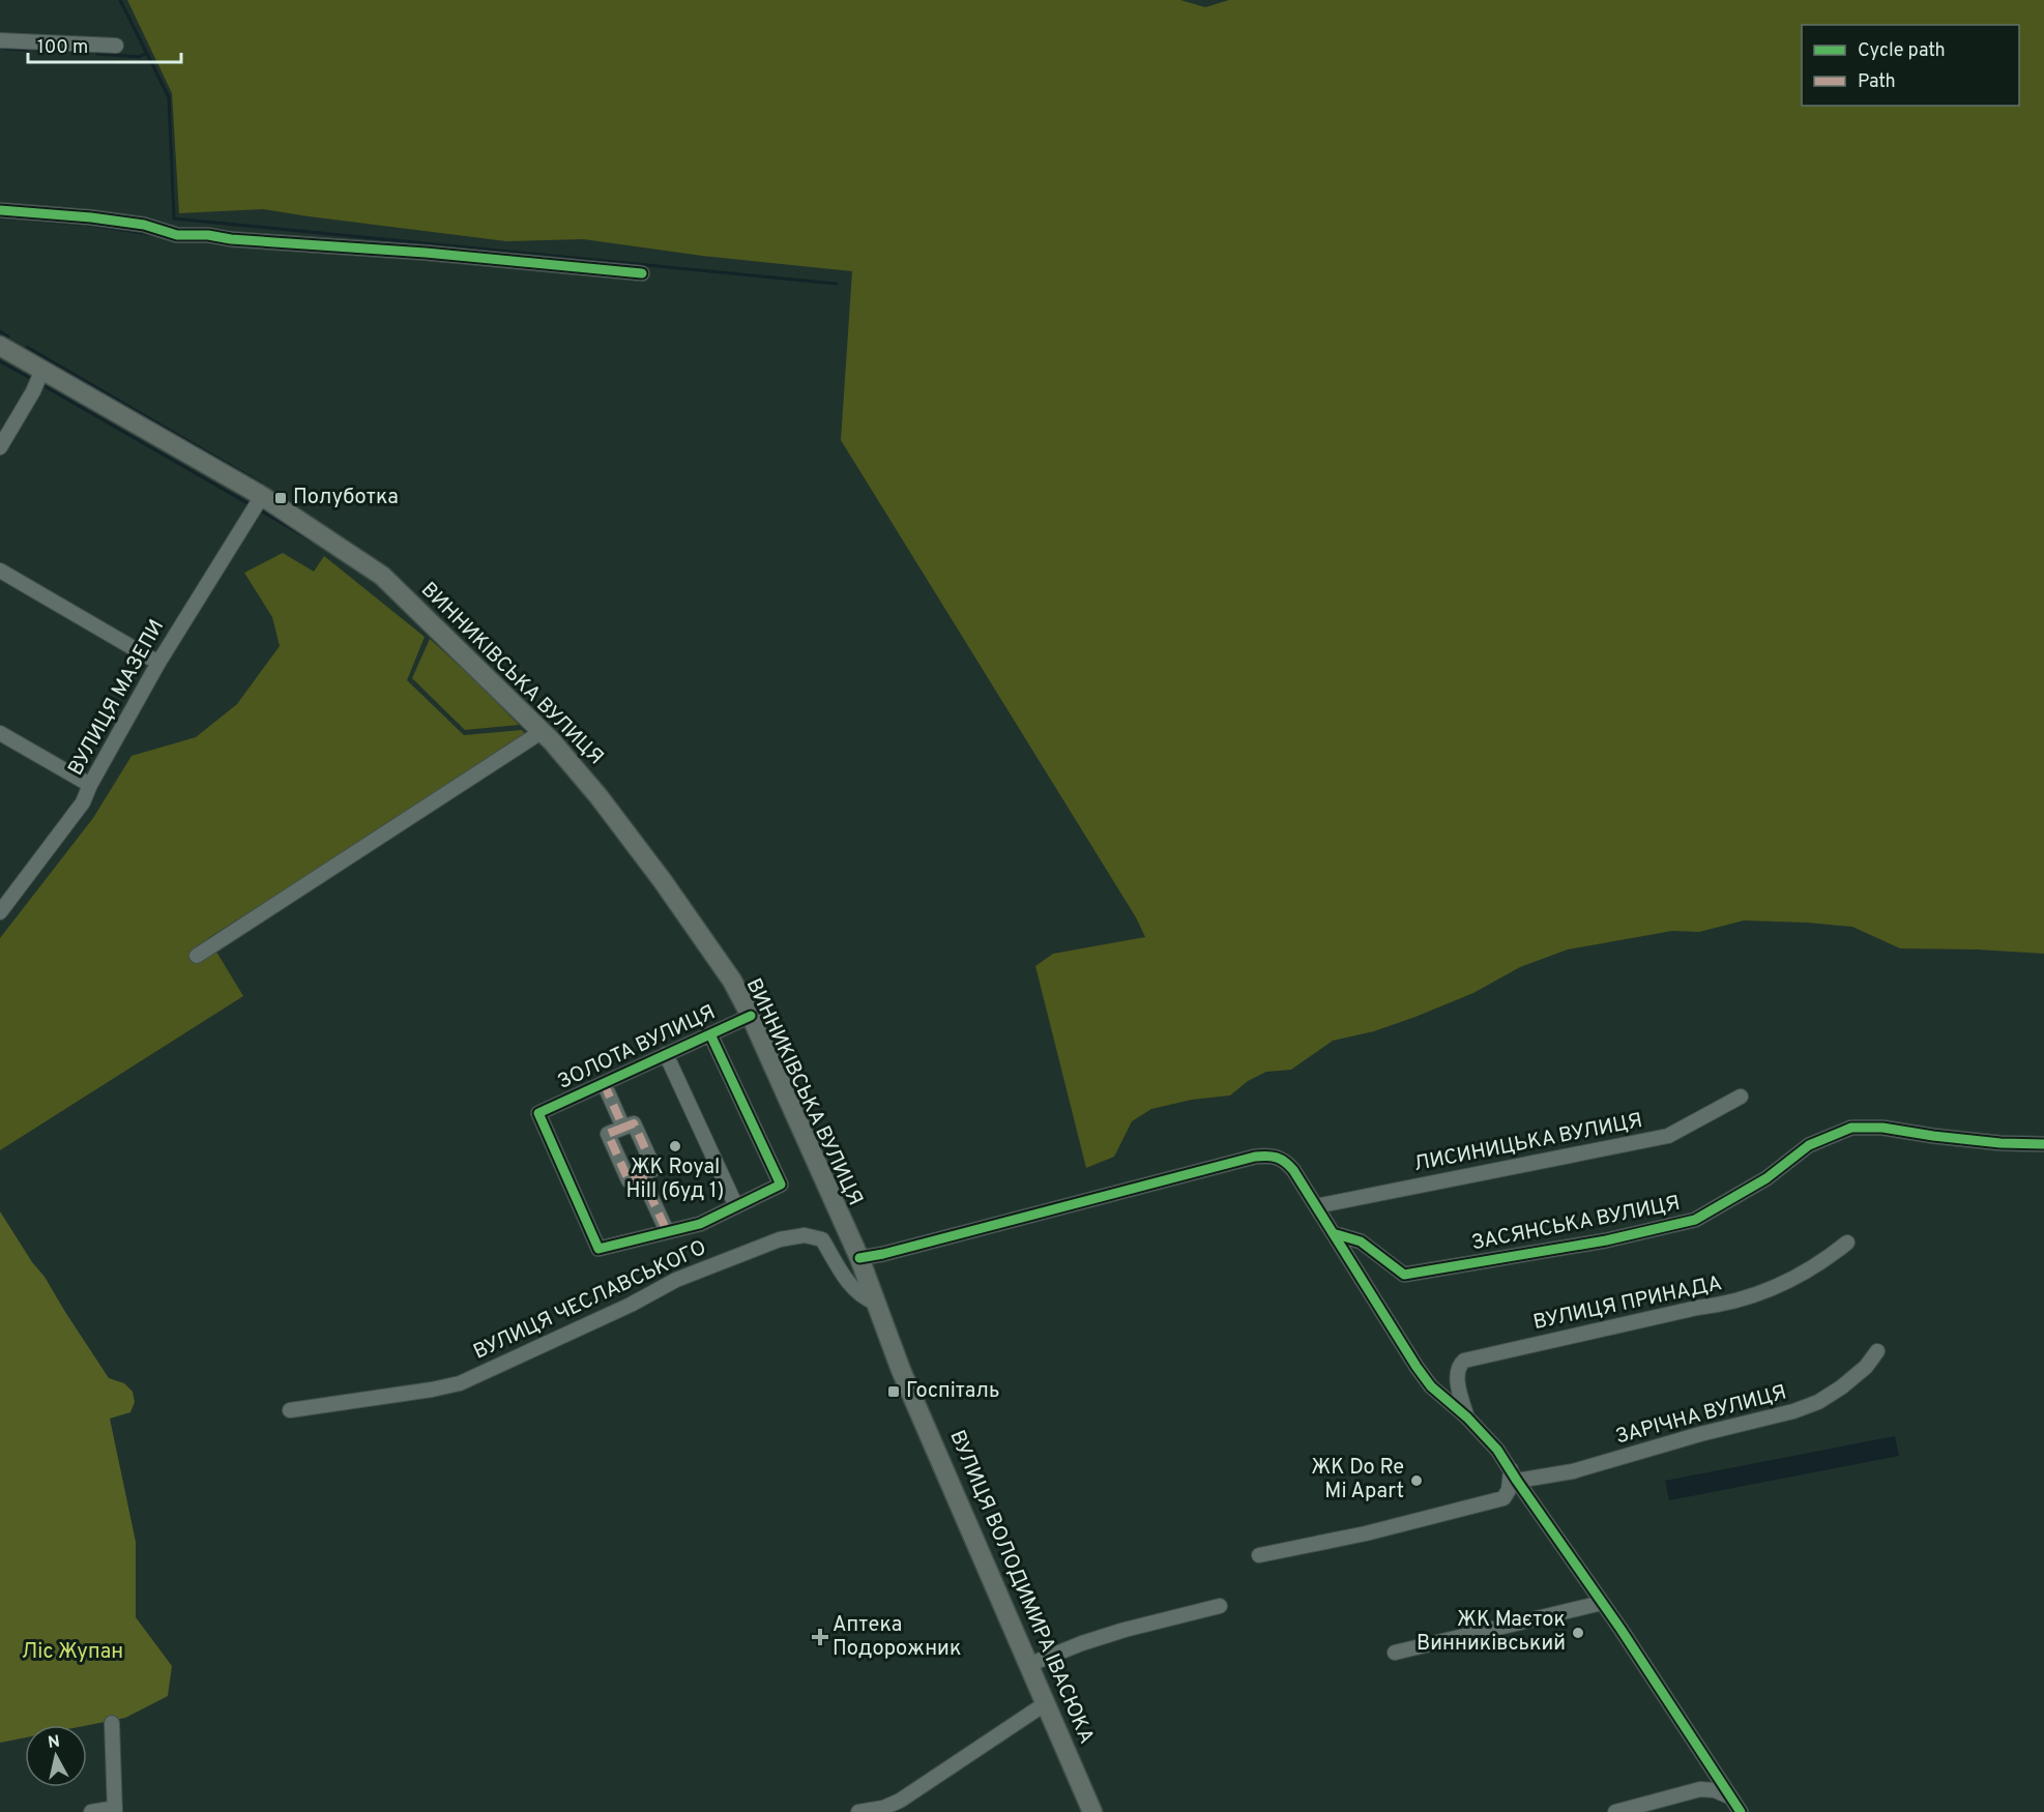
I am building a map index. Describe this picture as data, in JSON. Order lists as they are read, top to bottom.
{
  "streets": {
    "main road": ["ВИННИКІВСЬКА ВУЛИЦЯ", "ВУЛИЦЯ ВОЛОДИМИРА ІВАСЮКА"],
    "street": [
      "ВУЛИЦЯ МАЗЕПИ",
      "ЗОЛОТА ВУЛИЦЯ",
      "ЛИСИНИЦЬКА ВУЛИЦЯ",
      "ЗАСЯНСЬКА ВУЛИЦЯ",
      "ВУЛИЦЯ ЧЕСЛАВСЬКОГО",
      "ВУЛИЦЯ ПРИНАДА",
      "ЗАРІЧНА ВУЛИЦЯ"
    ]
  },
  "crossings": [
    ["ВИННИКІВСЬКА ВУЛИЦЯ", "ВУЛИЦЯ МАЗЕПИ"],
    ["ВИННИКІВСЬКА ВУЛИЦЯ", "ЗОЛОТА ВУЛИЦЯ"],
    ["ВИННИКІВСЬКА ВУЛИЦЯ", "ВУЛИЦЯ ЧЕСЛАВСЬКОГО"],
    ["ВИННИКІВСЬКА ВУЛИЦЯ", "ВУЛИЦЯ ВОЛОДИМИРА ІВАСЮКА"],
    ["ВУЛИЦЯ ЧЕСЛАВСЬКОГО", "ВУЛИЦЯ ВОЛОДИМИРА ІВАСЮКА"]
  ],
  "parks": ["Ліс Жупан"],
  "places": {
    "transit": ["Полуботка", "Госпіталь"],
    "other": ["ЖК Royal Hill (буд 1)", "ЖК Do Re Mi Apart", "ЖК Маєток Винниківський"],
    "health": ["Аптека Подорожник"]
  },
  "legend": ["Cycle path", "Path"],
  "scale_bar": "100 m",
  "north": "top"
}
